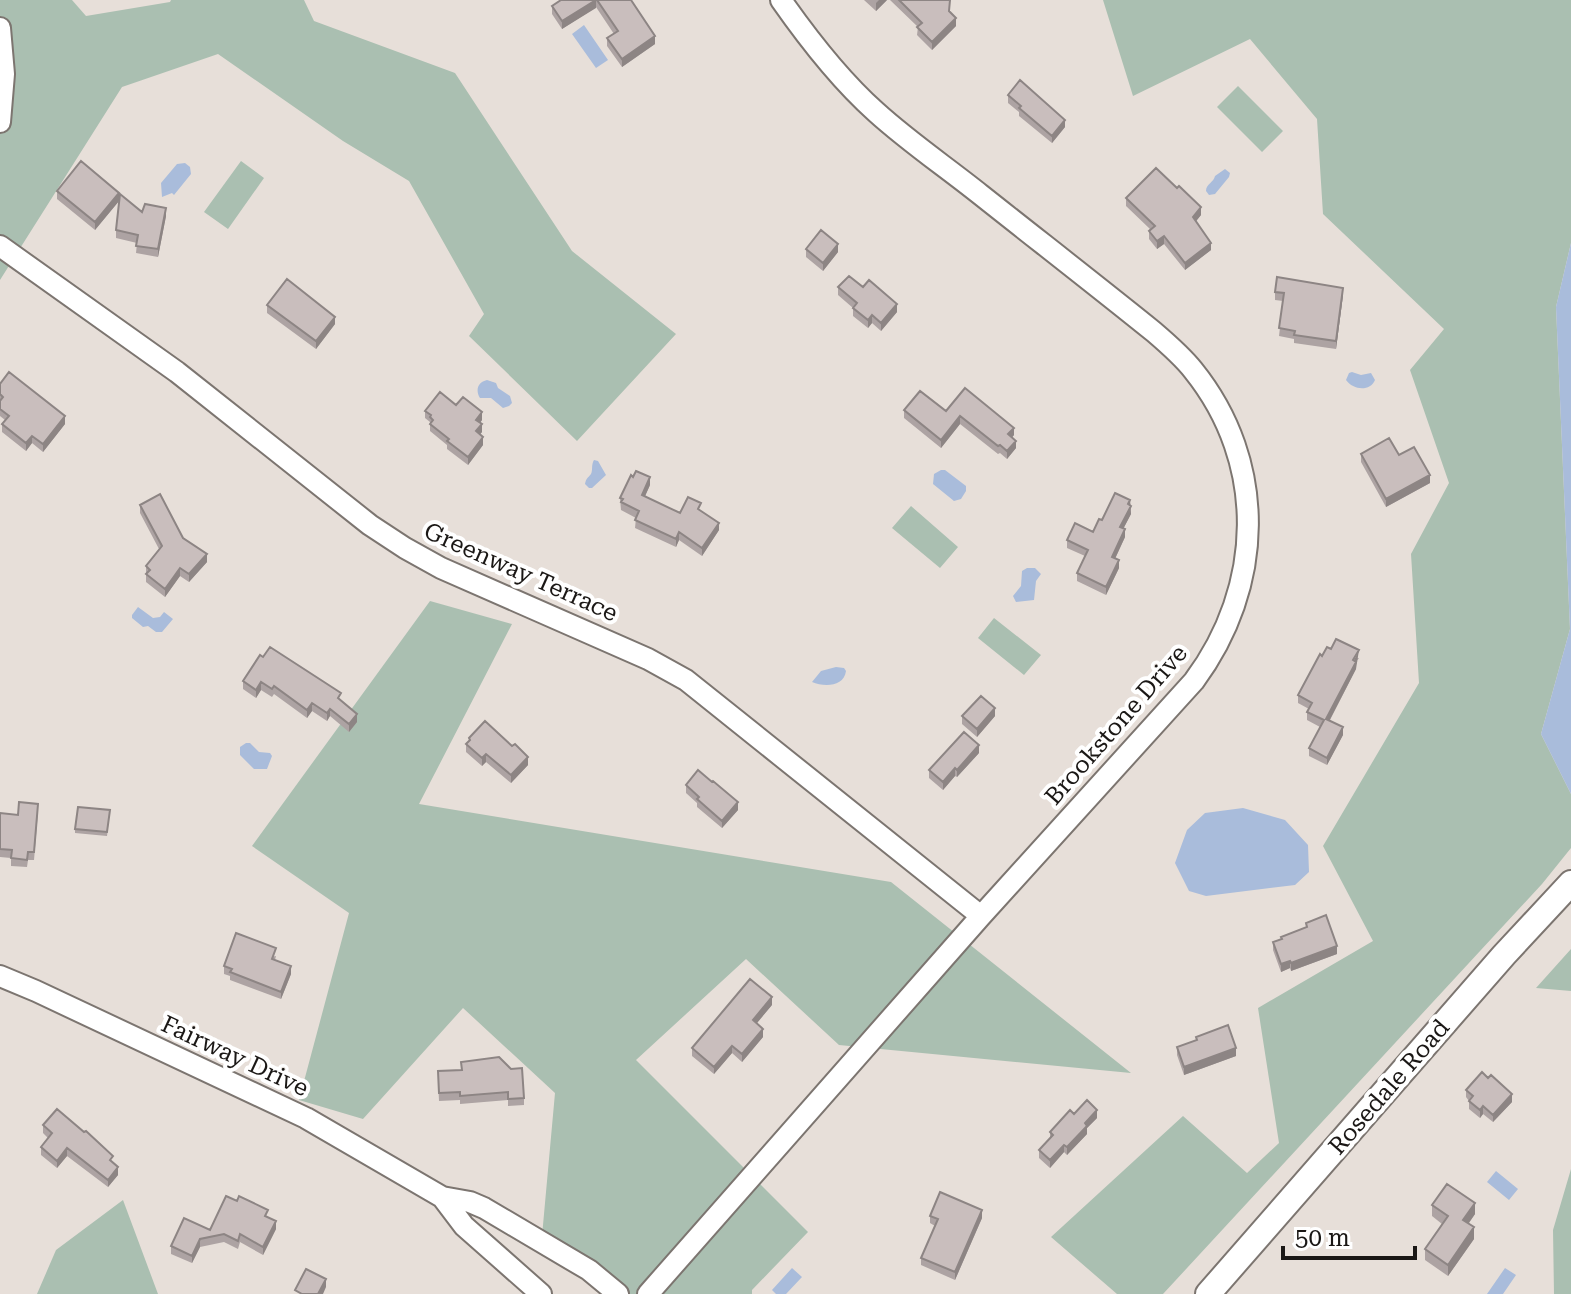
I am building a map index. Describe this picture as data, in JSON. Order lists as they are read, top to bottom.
{
  "streets": {
    "street": [
      "Greenway Terrace",
      "Brookstone Drive",
      "Fairway Drive",
      "Rosedale Road"
    ]
  },
  "crossings": [
    ["Greenway Terrace", "Brookstone Drive"]
  ],
  "scale_bar": "50 m"
}
